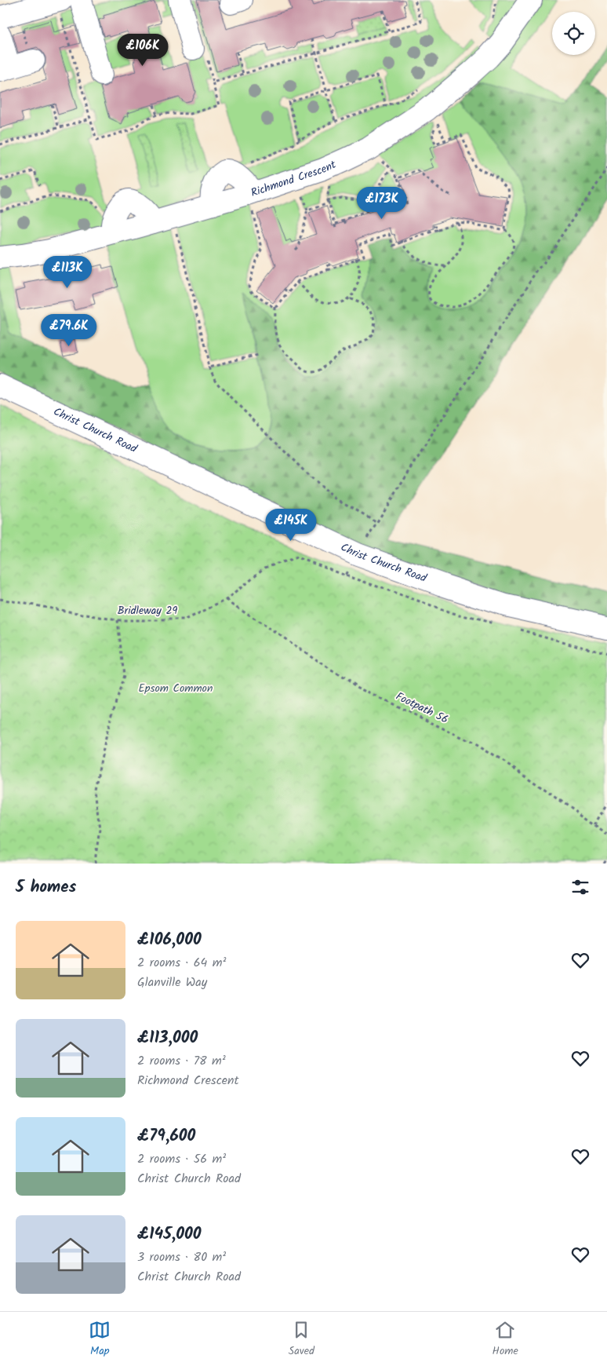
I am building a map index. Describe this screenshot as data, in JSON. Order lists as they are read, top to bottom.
{
  "streets": {
    "main road": ["Richmond Crescent", "Christ Church Road"],
    "path": ["Bridleway 29", "Footpath 56"]
  },
  "crossings": [
    ["Christ Church Road", "Bridleway 29"],
    ["Bridleway 29", "Footpath 56"]
  ],
  "parks": ["Epsom Common"],
  "page": {
    "price": [
      "£106K",
      "£173K",
      "£113K",
      "£79.6K",
      "£145K"
    ],
    "heading": "5 homes",
    "list": [
      {
        "name": "£106,000",
        "note": "2 rooms · 64 m² · Glanville Way"
      },
      {
        "name": "£113,000",
        "note": "2 rooms · 78 m² · Richmond Crescent"
      },
      {
        "name": "£79,600",
        "note": "2 rooms · 56 m² · Christ Church Road"
      },
      {
        "name": "£145,000",
        "note": "3 rooms · 80 m² · Christ Church Road"
      }
    ],
    "tabs": ["Map", "Saved", "Home"]
  }
}
